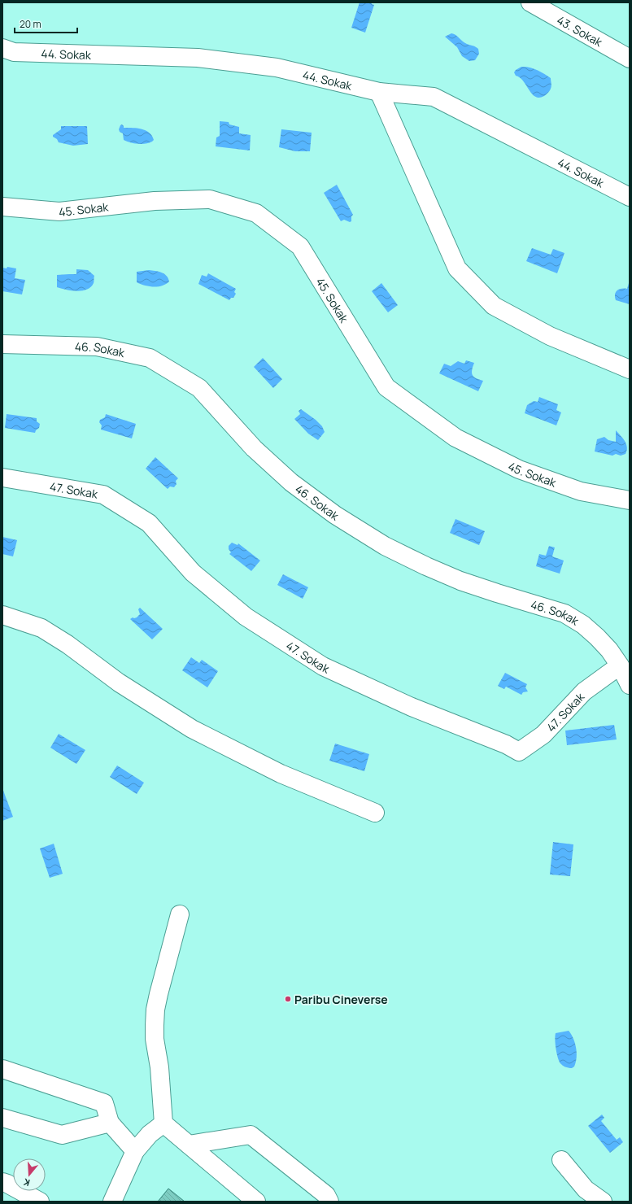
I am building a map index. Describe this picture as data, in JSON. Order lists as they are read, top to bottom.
{
  "streets": {
    "street": [
      "43. Sokak",
      "44. Sokak",
      "45. Sokak",
      "46. Sokak",
      "47. Sokak"
    ]
  },
  "crossings": [
    ["46. Sokak", "47. Sokak"]
  ],
  "places": ["Paribu Cineverse"],
  "scale_bar": "20 m",
  "north": "bottom"
}
